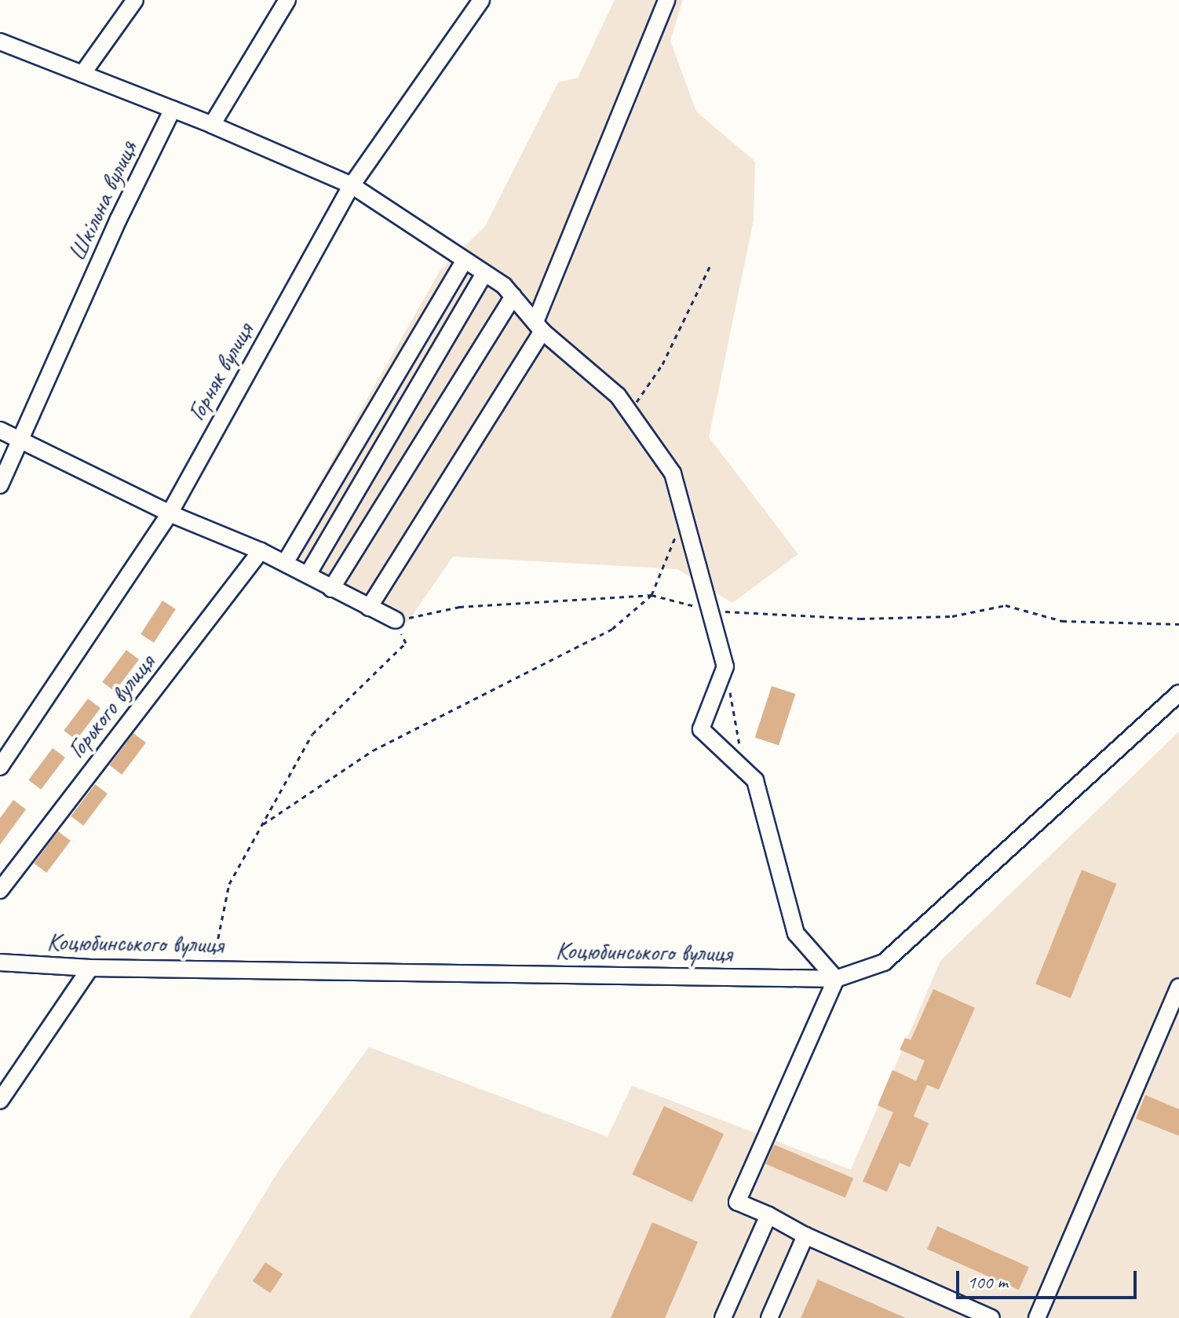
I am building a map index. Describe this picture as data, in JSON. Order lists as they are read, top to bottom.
{
  "streets": {
    "street": [
      "Шкільна вулиця",
      "Горняк вулиця",
      "Горького вулиця",
      "Коцюбинського вулиця"
    ]
  },
  "scale_bar": "100 m"
}
